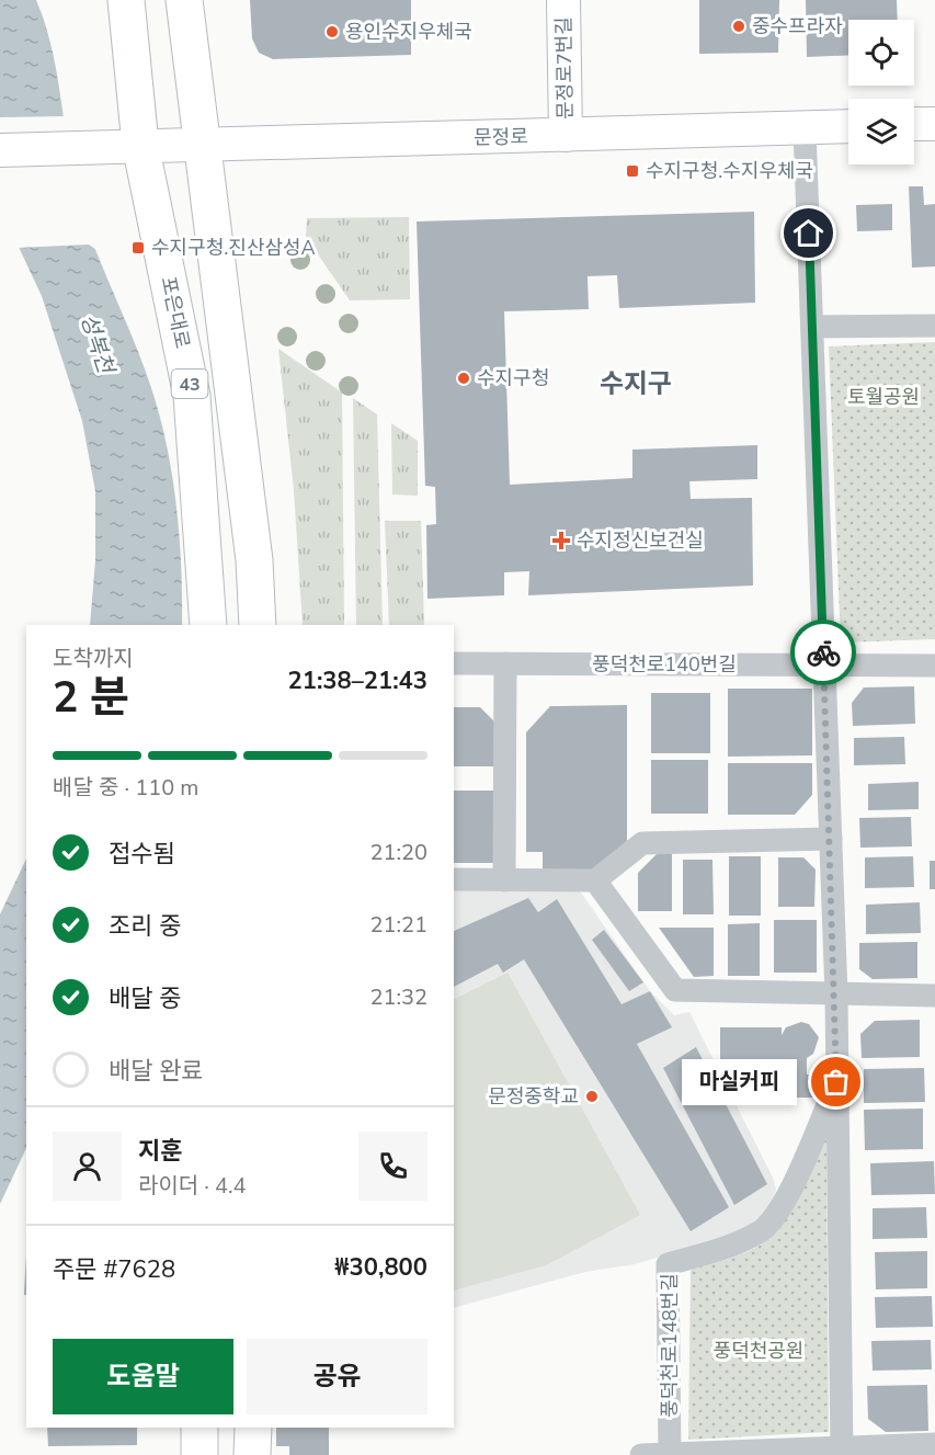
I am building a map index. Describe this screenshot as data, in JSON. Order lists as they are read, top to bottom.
{
  "streets": {
    "main road": ["포은대로", "43"],
    "street": [
      "문정로7번길",
      "문정로",
      "풍덕천로140번길",
      "풍덕천로148번길"
    ]
  },
  "crossings": [
    ["문정로7번길", "문정로"],
    ["문정로", "포은대로"],
    ["문정로", "43"]
  ],
  "districts": ["수지구"],
  "water": ["성복천"],
  "parks": ["토월공원", "풍덕천공원"],
  "places": {
    "other": [
      "중수프라자",
      "용인수지우체국",
      "수지구청",
      "마실커피",
      "문정중학교"
    ],
    "transit": ["수지구청.수지우체국", "수지구청.진산삼성A"],
    "health": ["수지정신보건실"]
  },
  "page": {
    "heading": ["2 분", "도착까지", "21:38–21:43"],
    "panel": [
      "지훈",
      "라이더 · 4.4",
      "주문 #7628",
      "₩30,800"
    ],
    "bar": "배달 중 · 110 m",
    "list": [
      ["접수됨", "21:20"],
      ["조리 중", "21:21"],
      ["배달 중", "21:32"],
      "배달 완료"
    ],
    "bubble": "마실커피",
    "buttons": ["도움말", "공유"]
  }
}
